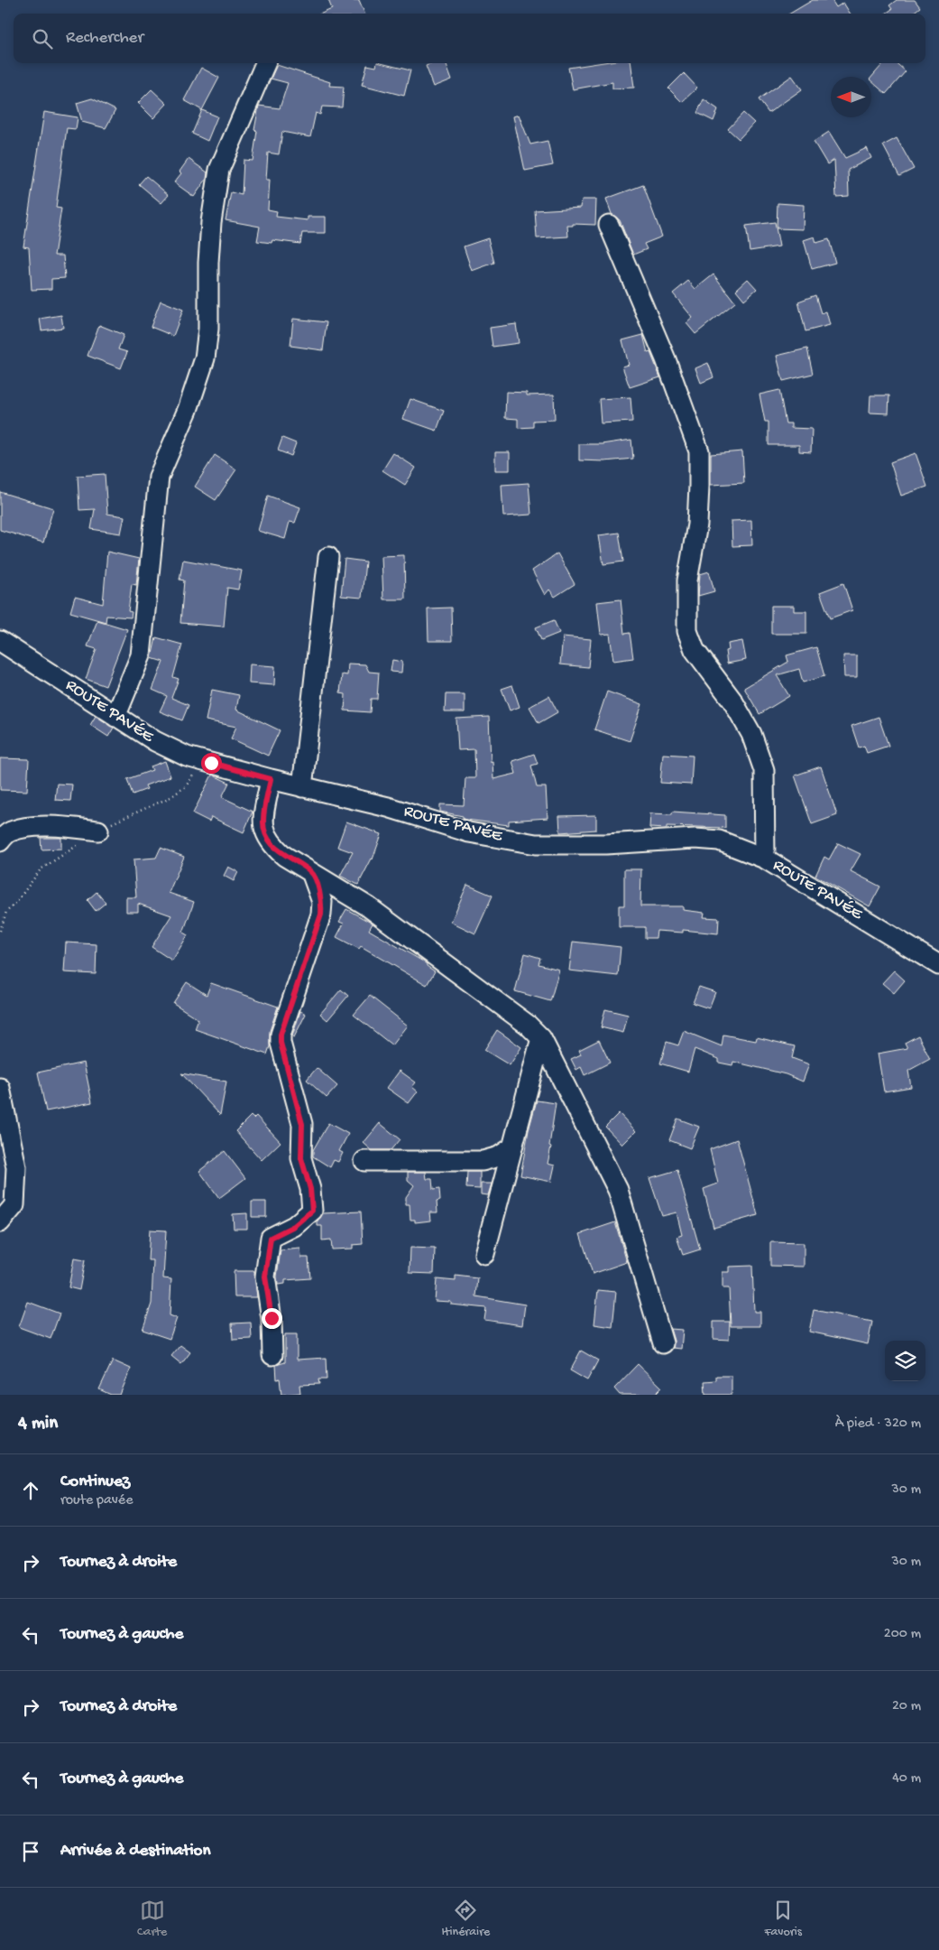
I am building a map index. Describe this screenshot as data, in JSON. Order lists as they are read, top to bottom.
{
  "streets": {
    "street": ["ROUTE PAVÉE"]
  },
  "north": "left",
  "page": {
    "search": "Rechercher",
    "heading": ["4 min", "À pied · 320 m"],
    "list": [
      ["Continuez", "route pavée", "30 m"],
      ["Tournez à droite", "30 m"],
      ["Tournez à gauche", "200 m"],
      ["Tournez à droite", "20 m"],
      ["Tournez à gauche", "40 m"],
      "Arrivée à destination"
    ],
    "nav": ["Carte", "Itinéraire", "Favoris"]
  }
}
